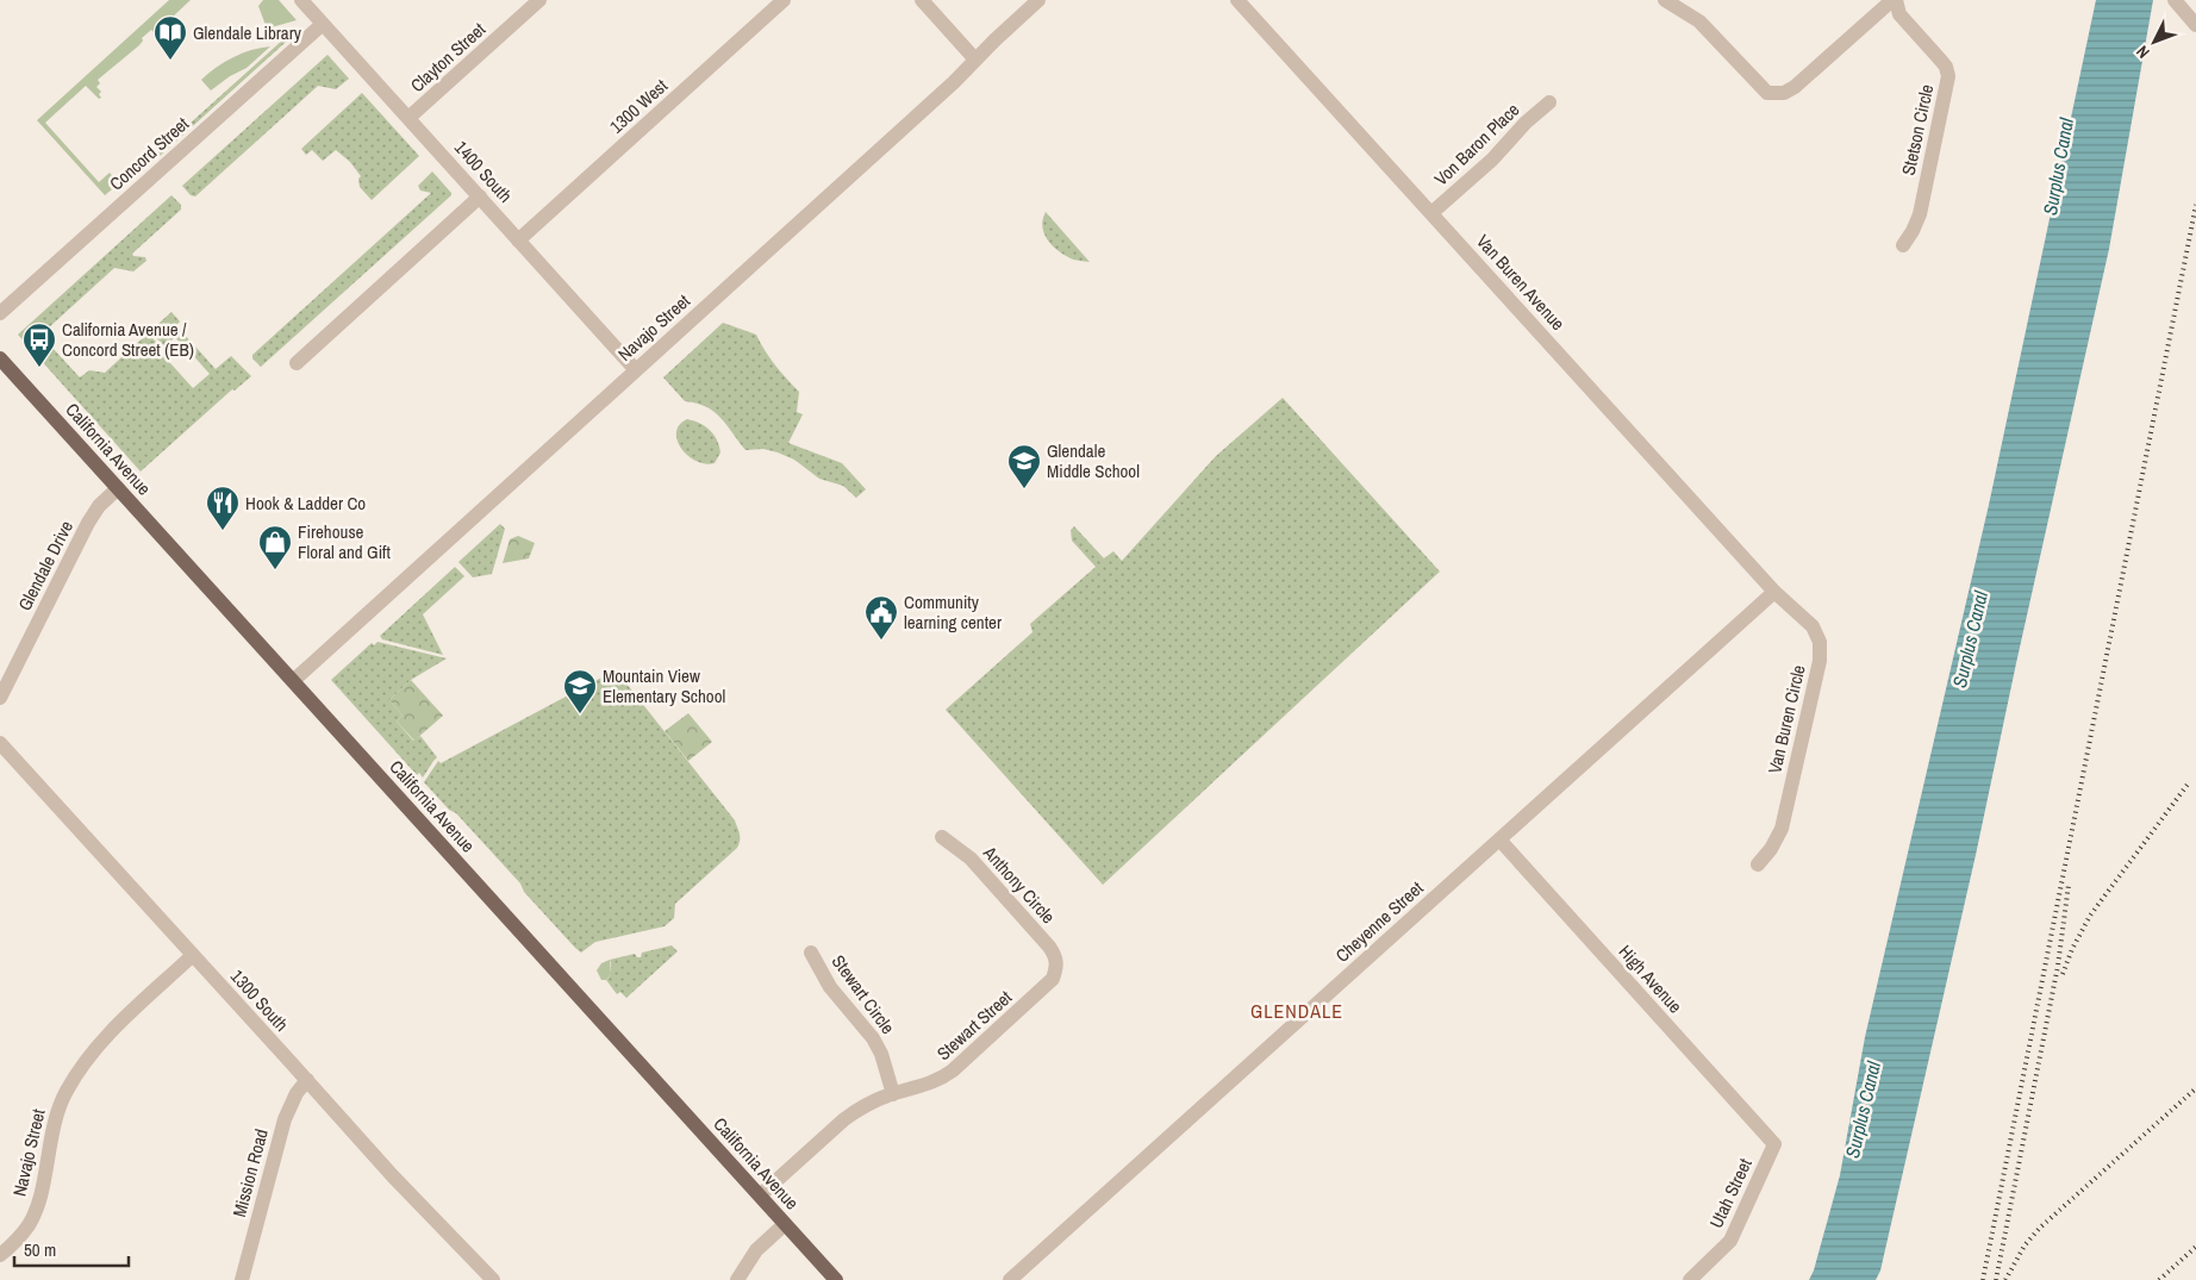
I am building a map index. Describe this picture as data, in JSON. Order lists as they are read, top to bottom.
{
  "streets": {
    "main road": ["California Avenue"],
    "street": [
      "Clayton Street",
      "1300 West",
      "Stetson Circle",
      "Von Baron Place",
      "Concord Street",
      "1400 South",
      "Van Buren Avenue",
      "Navajo Street",
      "Glendale Drive",
      "Van Buren Circle",
      "Anthony Circle",
      "Cheyenne Street",
      "High Avenue",
      "Stewart Circle",
      "1300 South",
      "Stewart Street",
      "Mission Road",
      "Utah Street"
    ]
  },
  "crossings": [
    ["Clayton Street", "1400 South"],
    ["1300 West", "1400 South"],
    ["Von Baron Place", "Van Buren Avenue"],
    ["Concord Street", "1400 South"],
    ["1400 South", "Navajo Street"],
    ["Van Buren Avenue", "Van Buren Circle"],
    ["Van Buren Avenue", "Cheyenne Street"],
    ["Navajo Street", "California Avenue"],
    ["Navajo Street", "1300 South"],
    ["California Avenue", "Glendale Drive"],
    ["California Avenue", "Stewart Street"],
    ["Van Buren Circle", "Cheyenne Street"],
    ["Anthony Circle", "Stewart Street"],
    ["Cheyenne Street", "High Avenue"],
    ["High Avenue", "Utah Street"],
    ["Stewart Circle", "Stewart Street"],
    ["1300 South", "Mission Road"]
  ],
  "districts": ["GLENDALE"],
  "water": ["Surplus Canal"],
  "places": {
    "library": ["Glendale Library"],
    "bus stop": ["California Avenue / Concord Street (EB)"],
    "school or university": ["Glendale Middle School", "Mountain View Elementary School"],
    "restaurant": ["Hook & Ladder Co"],
    "shop": ["Firehouse Floral and Gift"],
    "public building": ["Community learning center"]
  },
  "scale_bar": "50 m",
  "north": "bottom left"
}
